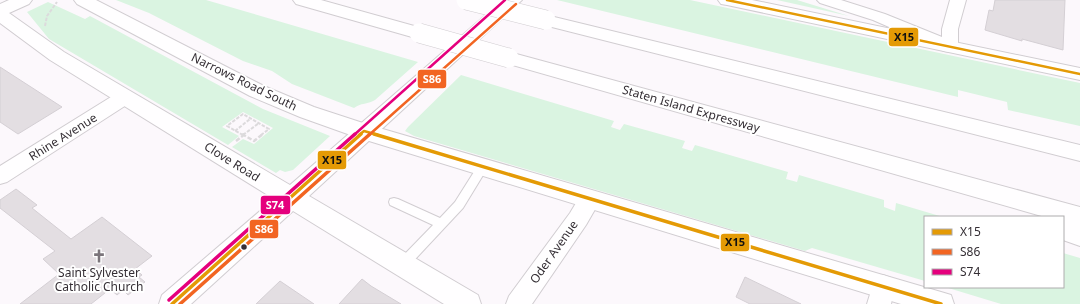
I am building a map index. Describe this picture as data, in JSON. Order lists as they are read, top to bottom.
{
  "streets": {
    "main road": ["Narrows Road South", "Staten Island Expressway", "Clove Road"],
    "street": ["Rhine Avenue", "Oder Avenue"]
  },
  "crossings": [
    ["Narrows Road South", "Oder Avenue"],
    ["Rhine Avenue", "Clove Road"]
  ],
  "places": {
    "church": ["Saint Sylvester Catholic Church"]
  },
  "lines": ["transit line X15", "transit line S74", "transit line S86"],
  "legend": ["X15", "S86", "S74"]
}
